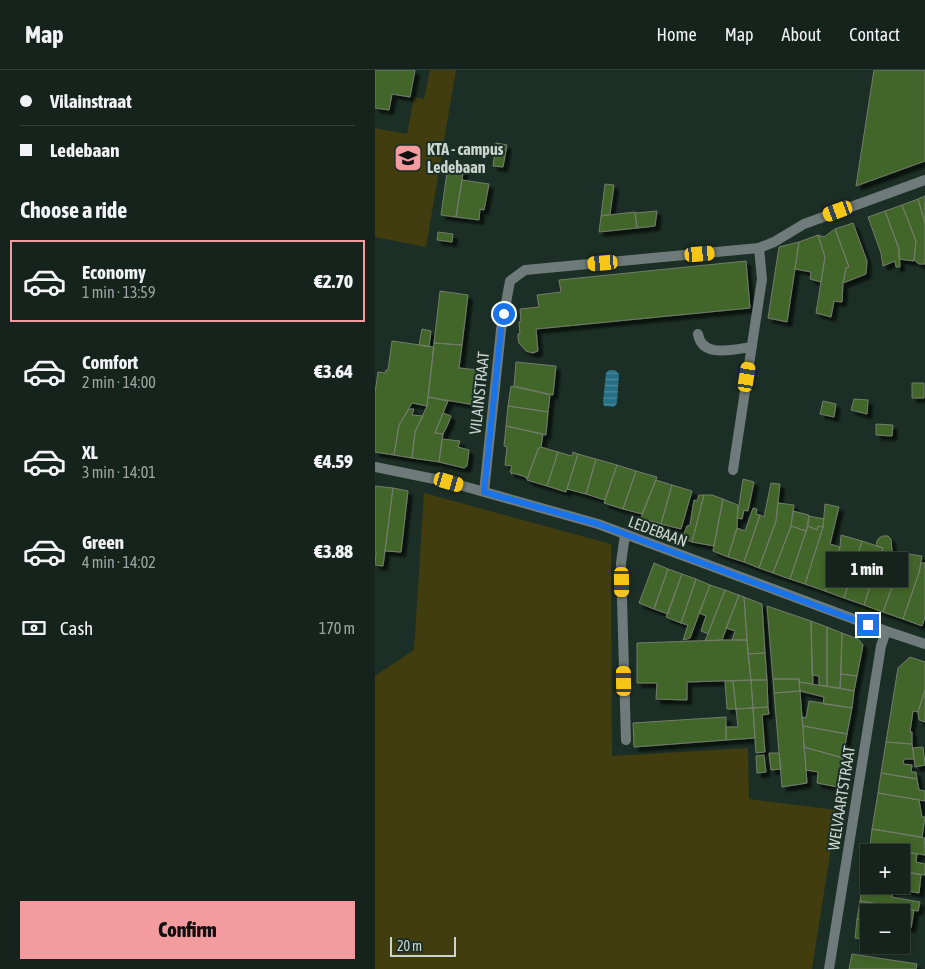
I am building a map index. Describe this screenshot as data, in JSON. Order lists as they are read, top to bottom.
{
  "streets": {
    "street": ["VILAINSTRAAT", "LEDEBAAN", "WELVAARTSTRAAT"]
  },
  "crossings": [
    ["VILAINSTRAAT", "LEDEBAAN"],
    ["LEDEBAAN", "WELVAARTSTRAAT"]
  ],
  "places": {
    "school or university": ["KTA - campus Ledebaan"]
  },
  "scale_bar": "20 m",
  "page": {
    "header": "Map",
    "nav": [
      "Home",
      "Map",
      "About",
      "Contact"
    ],
    "banner": ["Vilainstraat", "Ledebaan"],
    "heading": "Choose a ride",
    "list": [
      {
        "name": "Economy",
        "note": "1 min · 13:59",
        "value": "€2.70"
      },
      {
        "name": "Comfort",
        "note": "2 min · 14:00",
        "value": "€3.64"
      },
      {
        "name": "XL",
        "note": "3 min · 14:01",
        "value": "€4.59"
      },
      {
        "name": "Green",
        "note": "4 min · 14:02",
        "value": "€3.88"
      }
    ],
    "bubble": "1 min",
    "pay": ["Cash", "170 m"],
    "map_buttons": ["+", "−"],
    "buttons": "Confirm",
    "scale": "20 m"
  }
}
